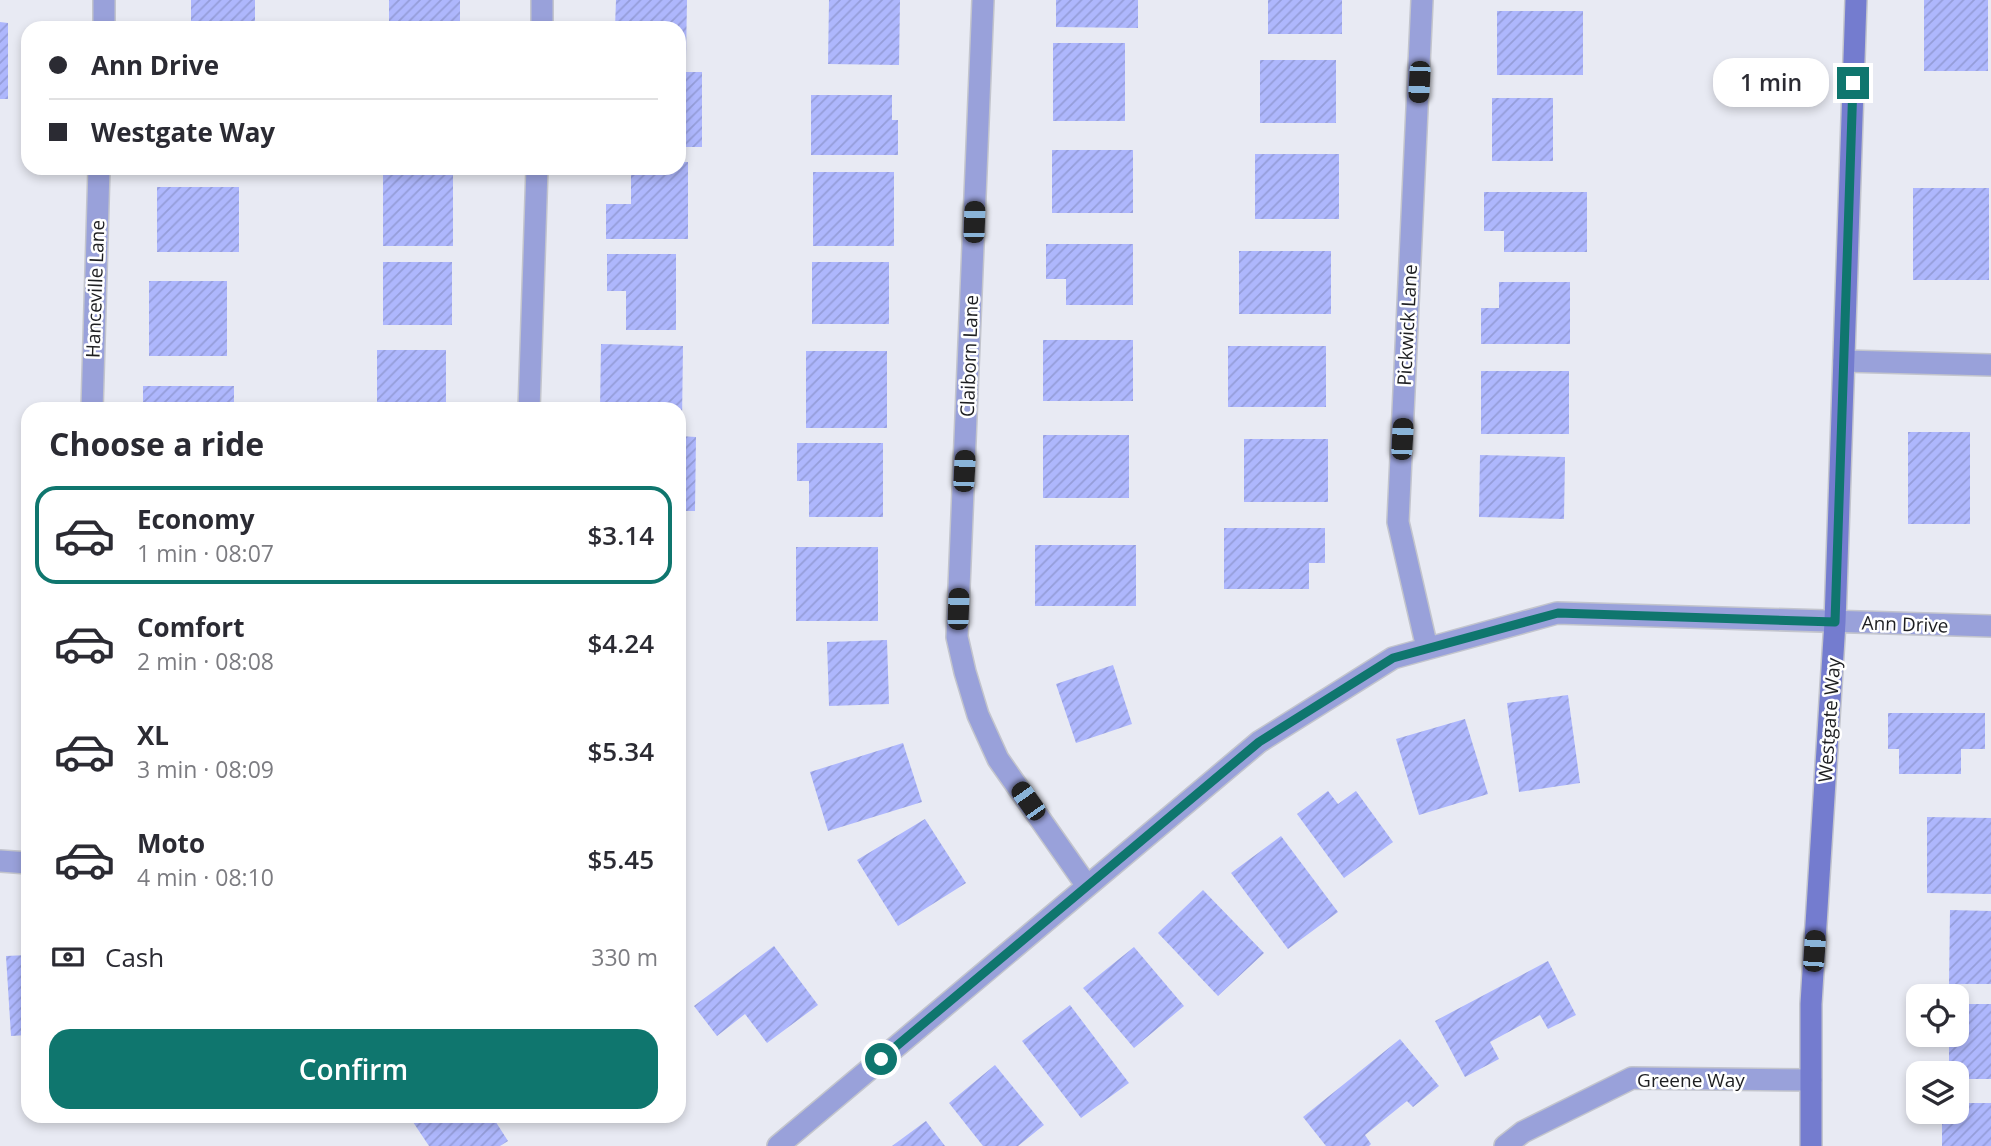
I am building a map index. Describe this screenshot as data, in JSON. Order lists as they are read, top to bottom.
{
  "streets": {
    "street": [
      "Hanceville Lane",
      "Pickwick Lane",
      "Claiborn Lane",
      "Ann Drive",
      "Westgate Way",
      "Greene Way"
    ]
  },
  "crossings": [
    ["Pickwick Lane", "Ann Drive"],
    ["Claiborn Lane", "Ann Drive"],
    ["Ann Drive", "Westgate Way"],
    ["Westgate Way", "Greene Way"]
  ],
  "page": {
    "banner": ["Ann Drive", "Westgate Way"],
    "bubble": "1 min",
    "heading": "Choose a ride",
    "list": [
      {
        "name": "Economy",
        "note": "1 min · 08:07",
        "value": "$3.14"
      },
      {
        "name": "Comfort",
        "note": "2 min · 08:08",
        "value": "$4.24"
      },
      {
        "name": "XL",
        "note": "3 min · 08:09",
        "value": "$5.34"
      },
      {
        "name": "Moto",
        "note": "4 min · 08:10",
        "value": "$5.45"
      }
    ],
    "pay": ["Cash", "330 m"],
    "buttons": "Confirm"
  }
}
